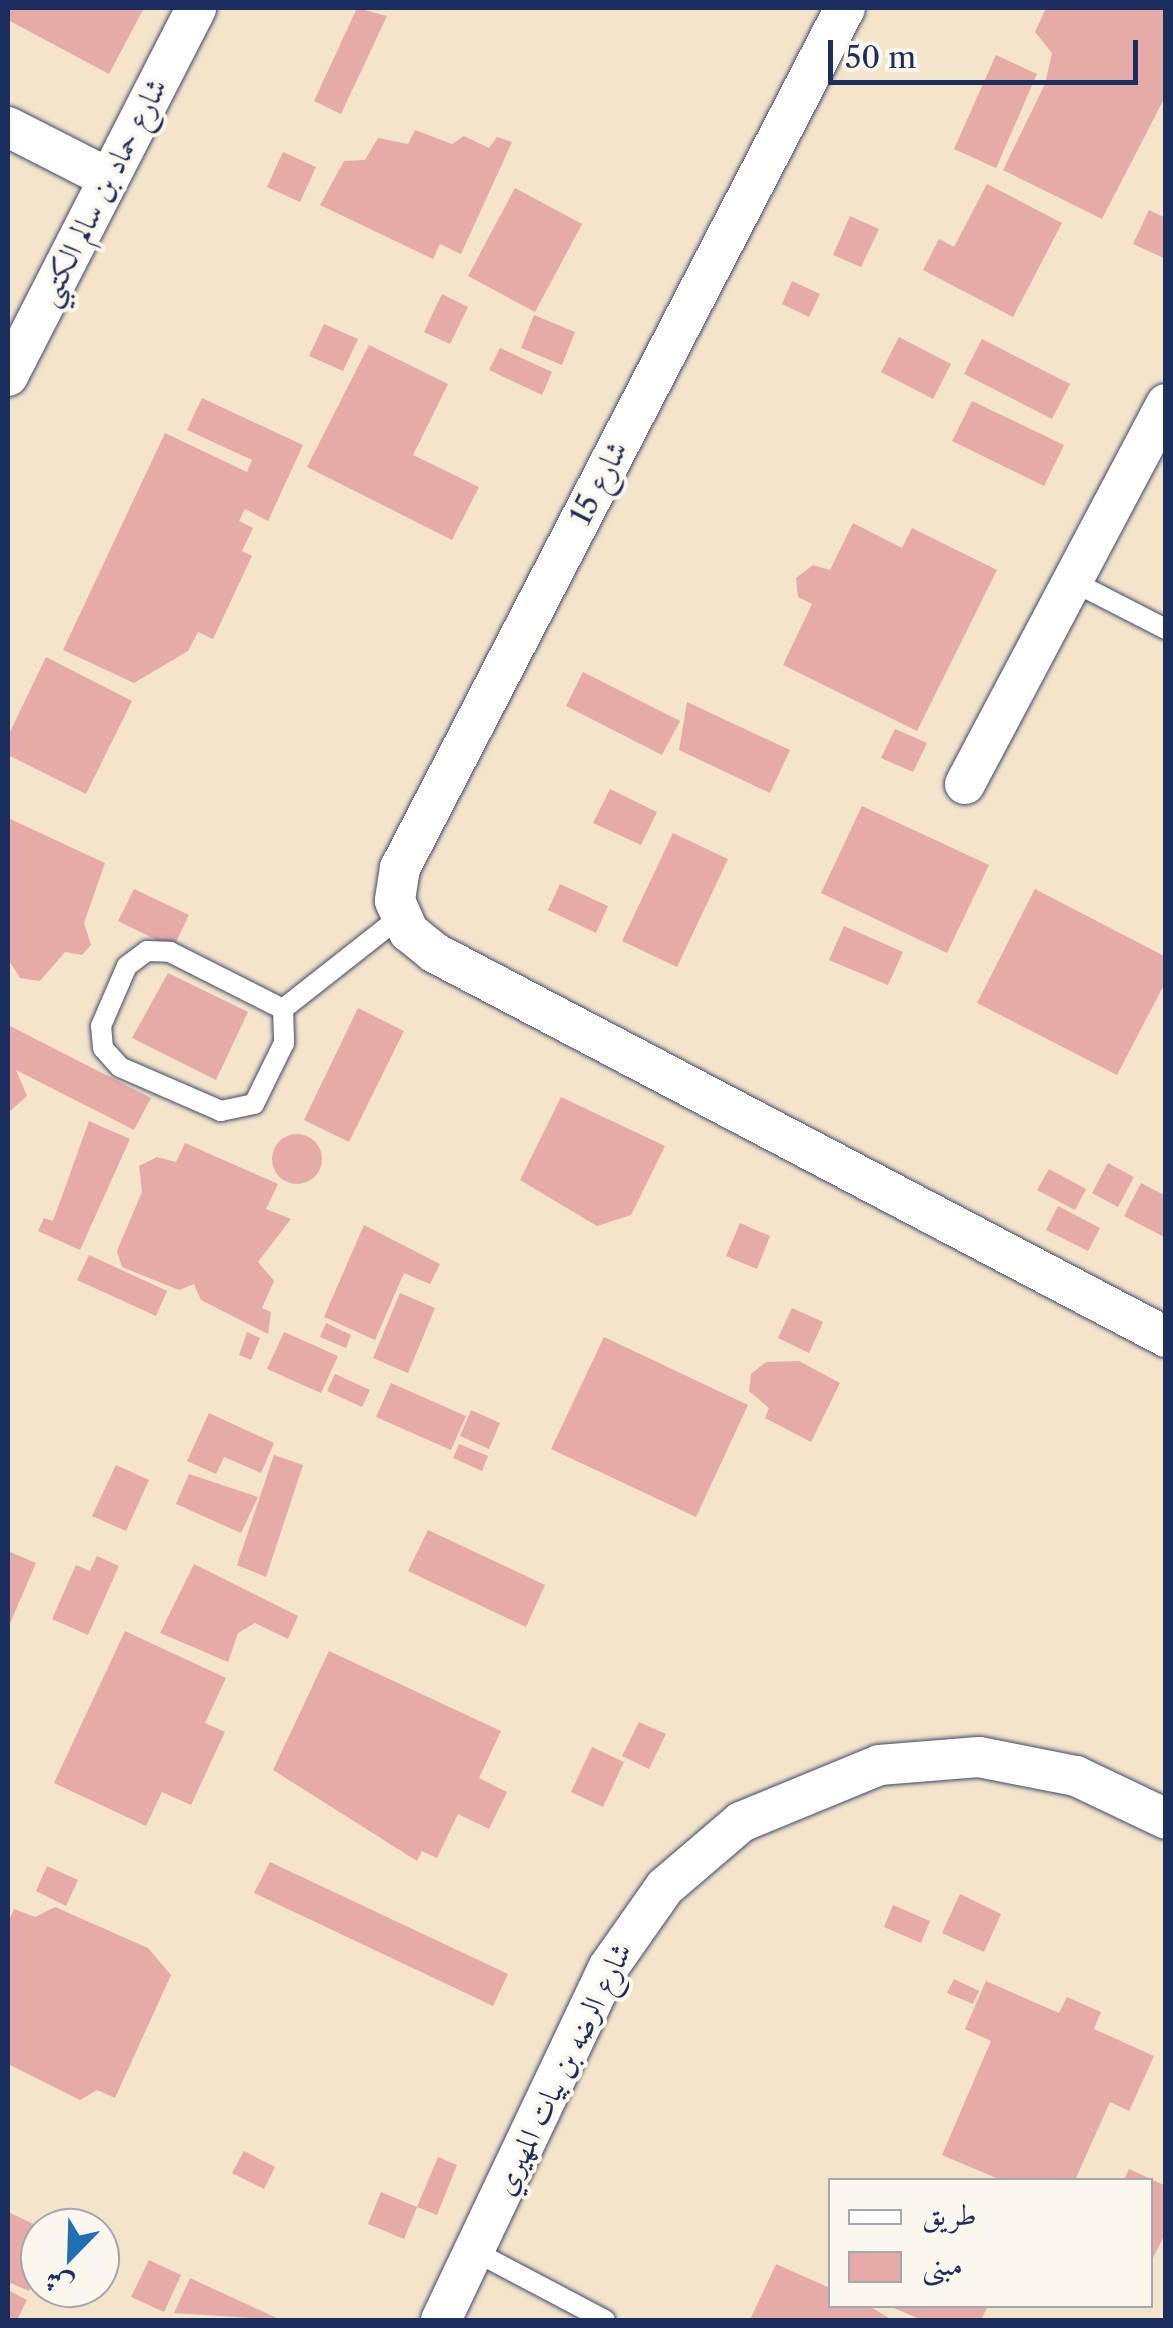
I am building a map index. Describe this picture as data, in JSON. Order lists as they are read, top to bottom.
{
  "streets": {
    "street": ["شارع حماد بن سالم الكتبي", "شارع 15", "شارع الرضه بن بيات المهيري"]
  },
  "legend": ["طريق", "مبنى"],
  "scale_bar": "50 m",
  "north": "bottom left"
}
